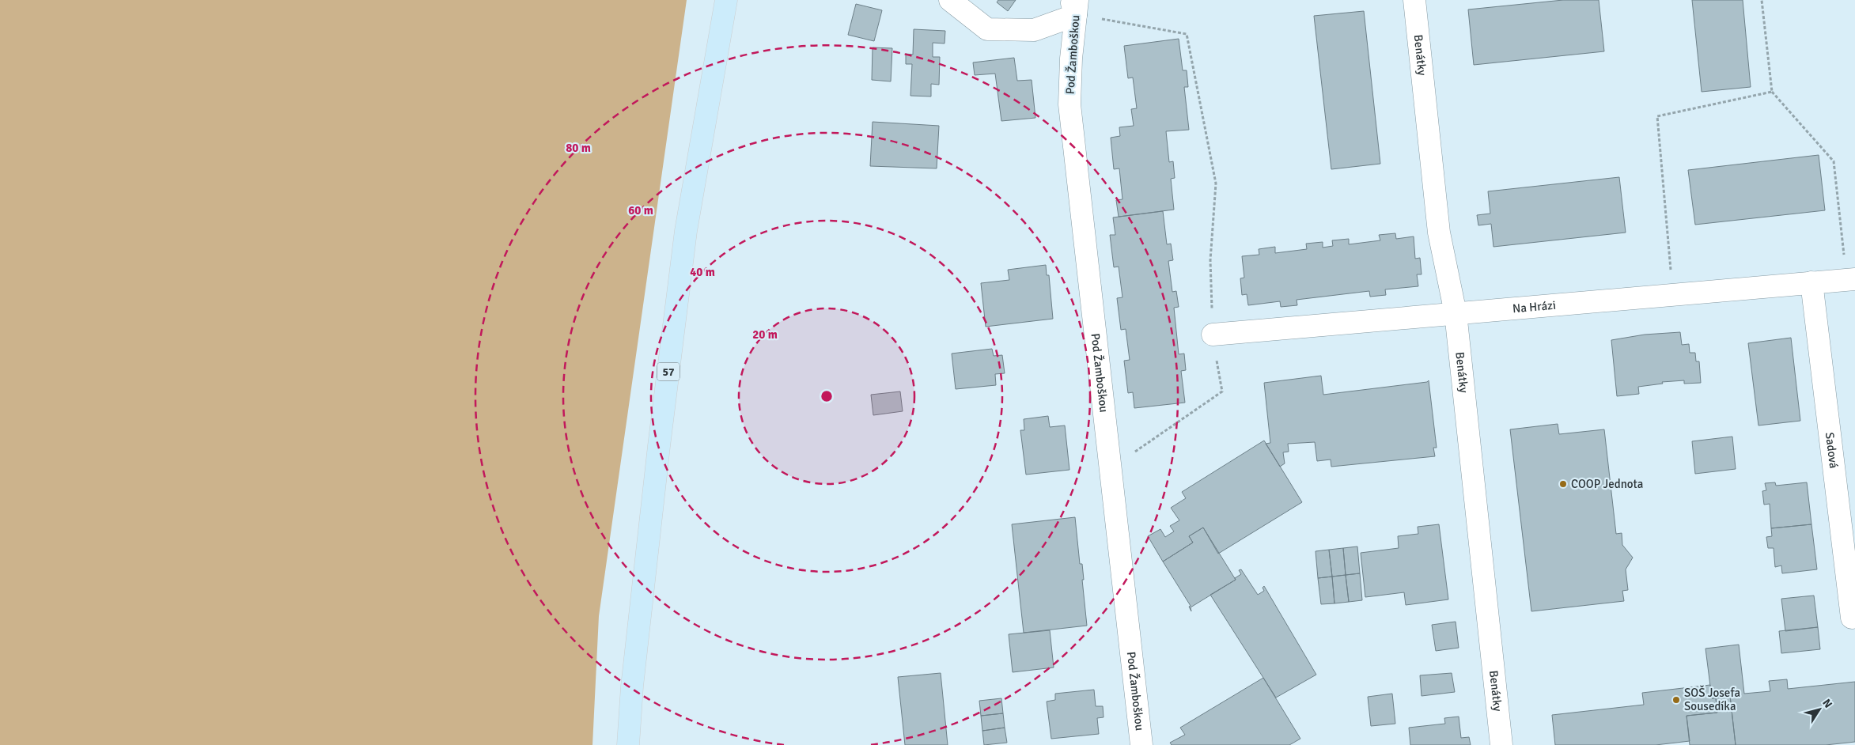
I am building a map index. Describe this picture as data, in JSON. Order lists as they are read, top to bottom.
{
  "streets": {
    "main road": ["57"],
    "street": [
      "Pod Žamboškou",
      "Benátky",
      "Na Hrázi",
      "Sadová"
    ]
  },
  "crossings": [
    ["Benátky", "Na Hrázi"],
    ["Na Hrázi", "Sadová"]
  ],
  "places": ["COOP Jednota", "SOŠ Josefa Sousedíka"],
  "north": "top right",
  "rings": [
    "80 m",
    "60 m",
    "40 m",
    "20 m"
  ]
}
